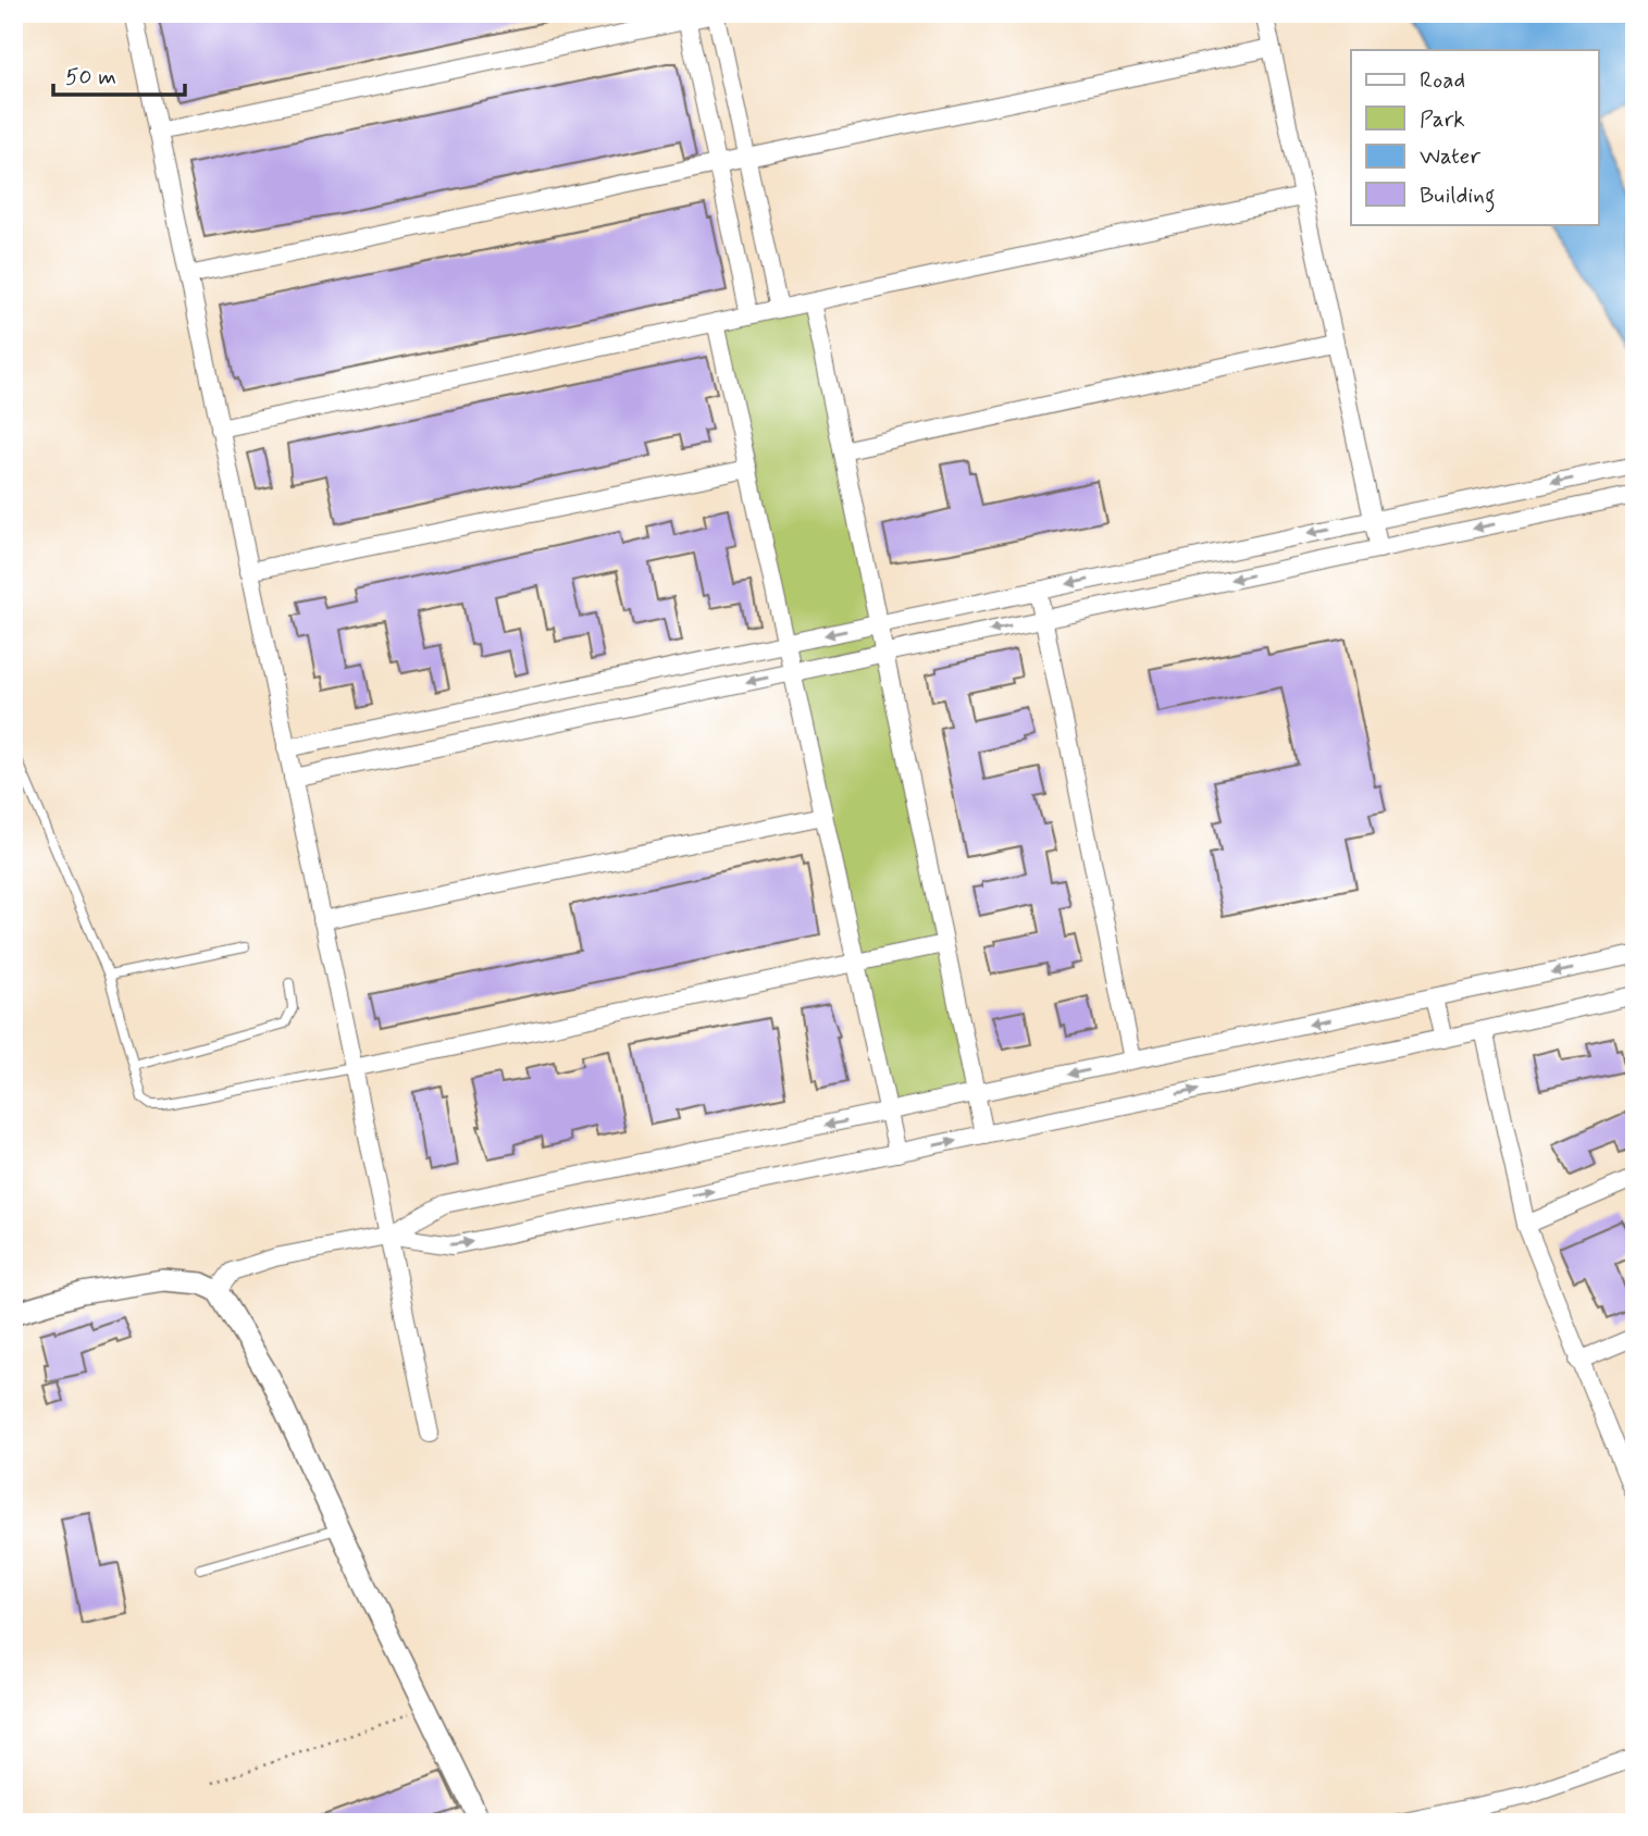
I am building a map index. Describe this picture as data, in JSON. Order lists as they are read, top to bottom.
{
  "legend": [
    "Road",
    "Park",
    "Water",
    "Building"
  ],
  "scale_bar": "50 m"
}
